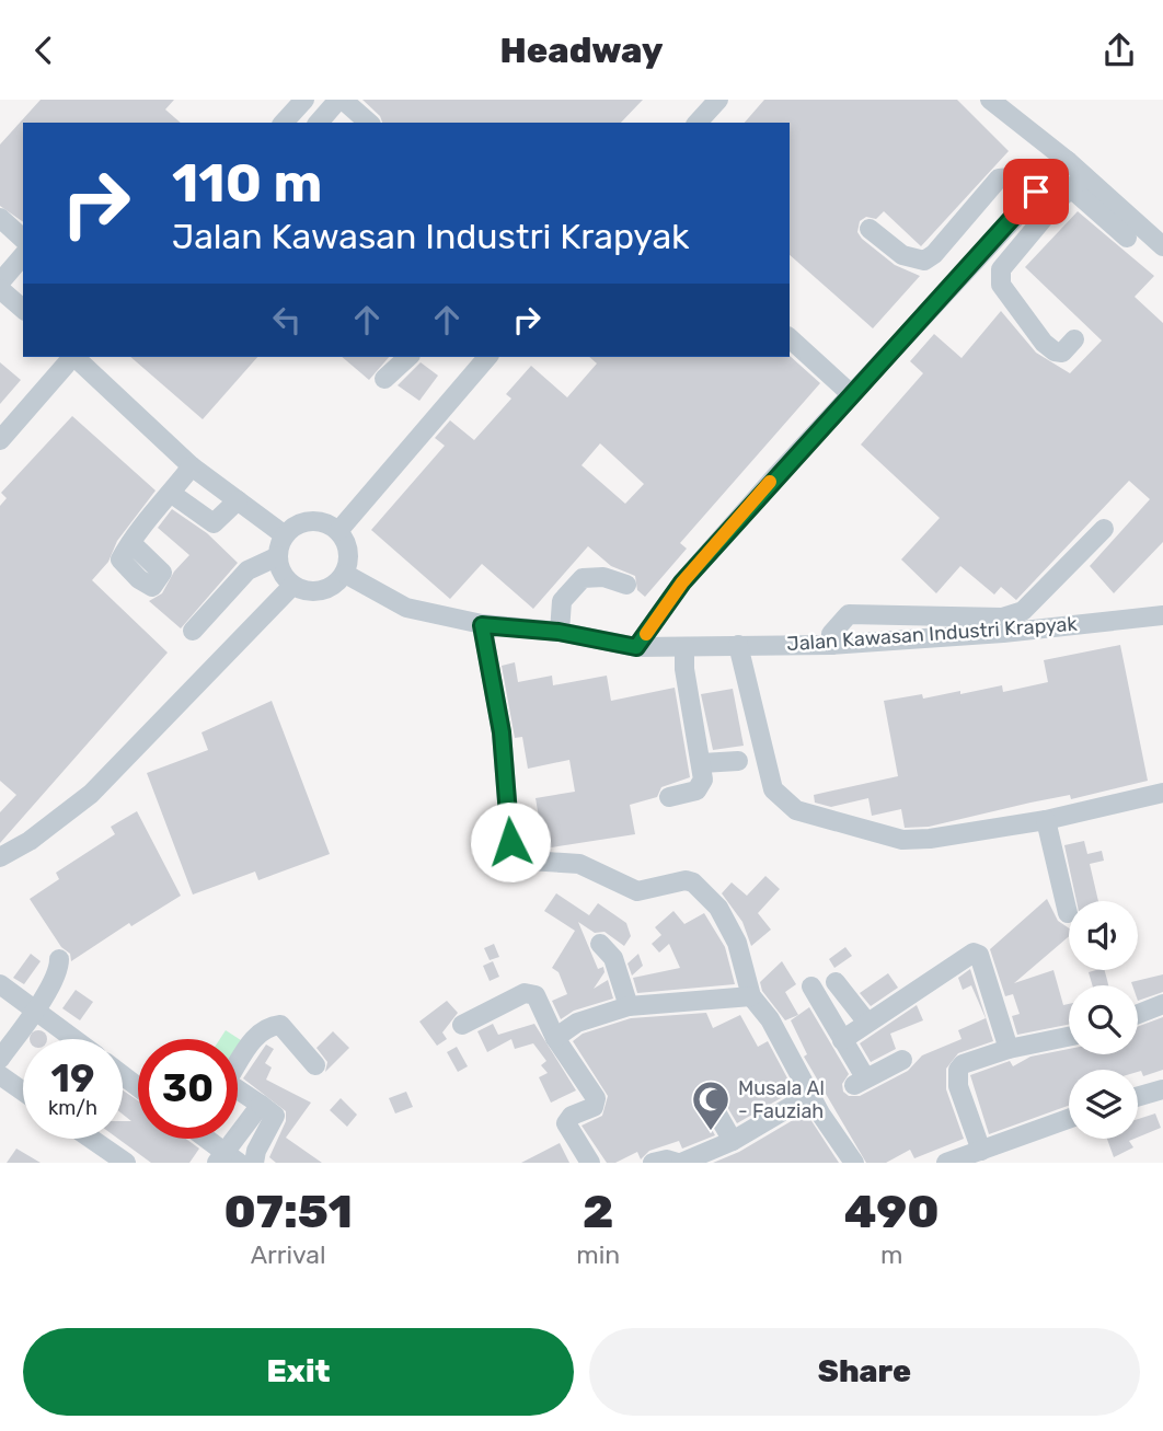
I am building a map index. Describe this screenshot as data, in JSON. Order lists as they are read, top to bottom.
{
  "streets": {
    "street": ["Jalan Kawasan Industri Krapyak"]
  },
  "places": {
    "mosque": ["Musala Al - Fauziah"]
  },
  "page": {
    "header": "Headway",
    "turn": ["110 m", "Jalan Kawasan Industri Krapyak"],
    "speed": "19 km/h",
    "limit": "30",
    "eta": [
      "07:51",
      "Arrival",
      "2",
      "min",
      "490",
      "m"
    ],
    "buttons": ["Exit", "Share"]
  }
}
